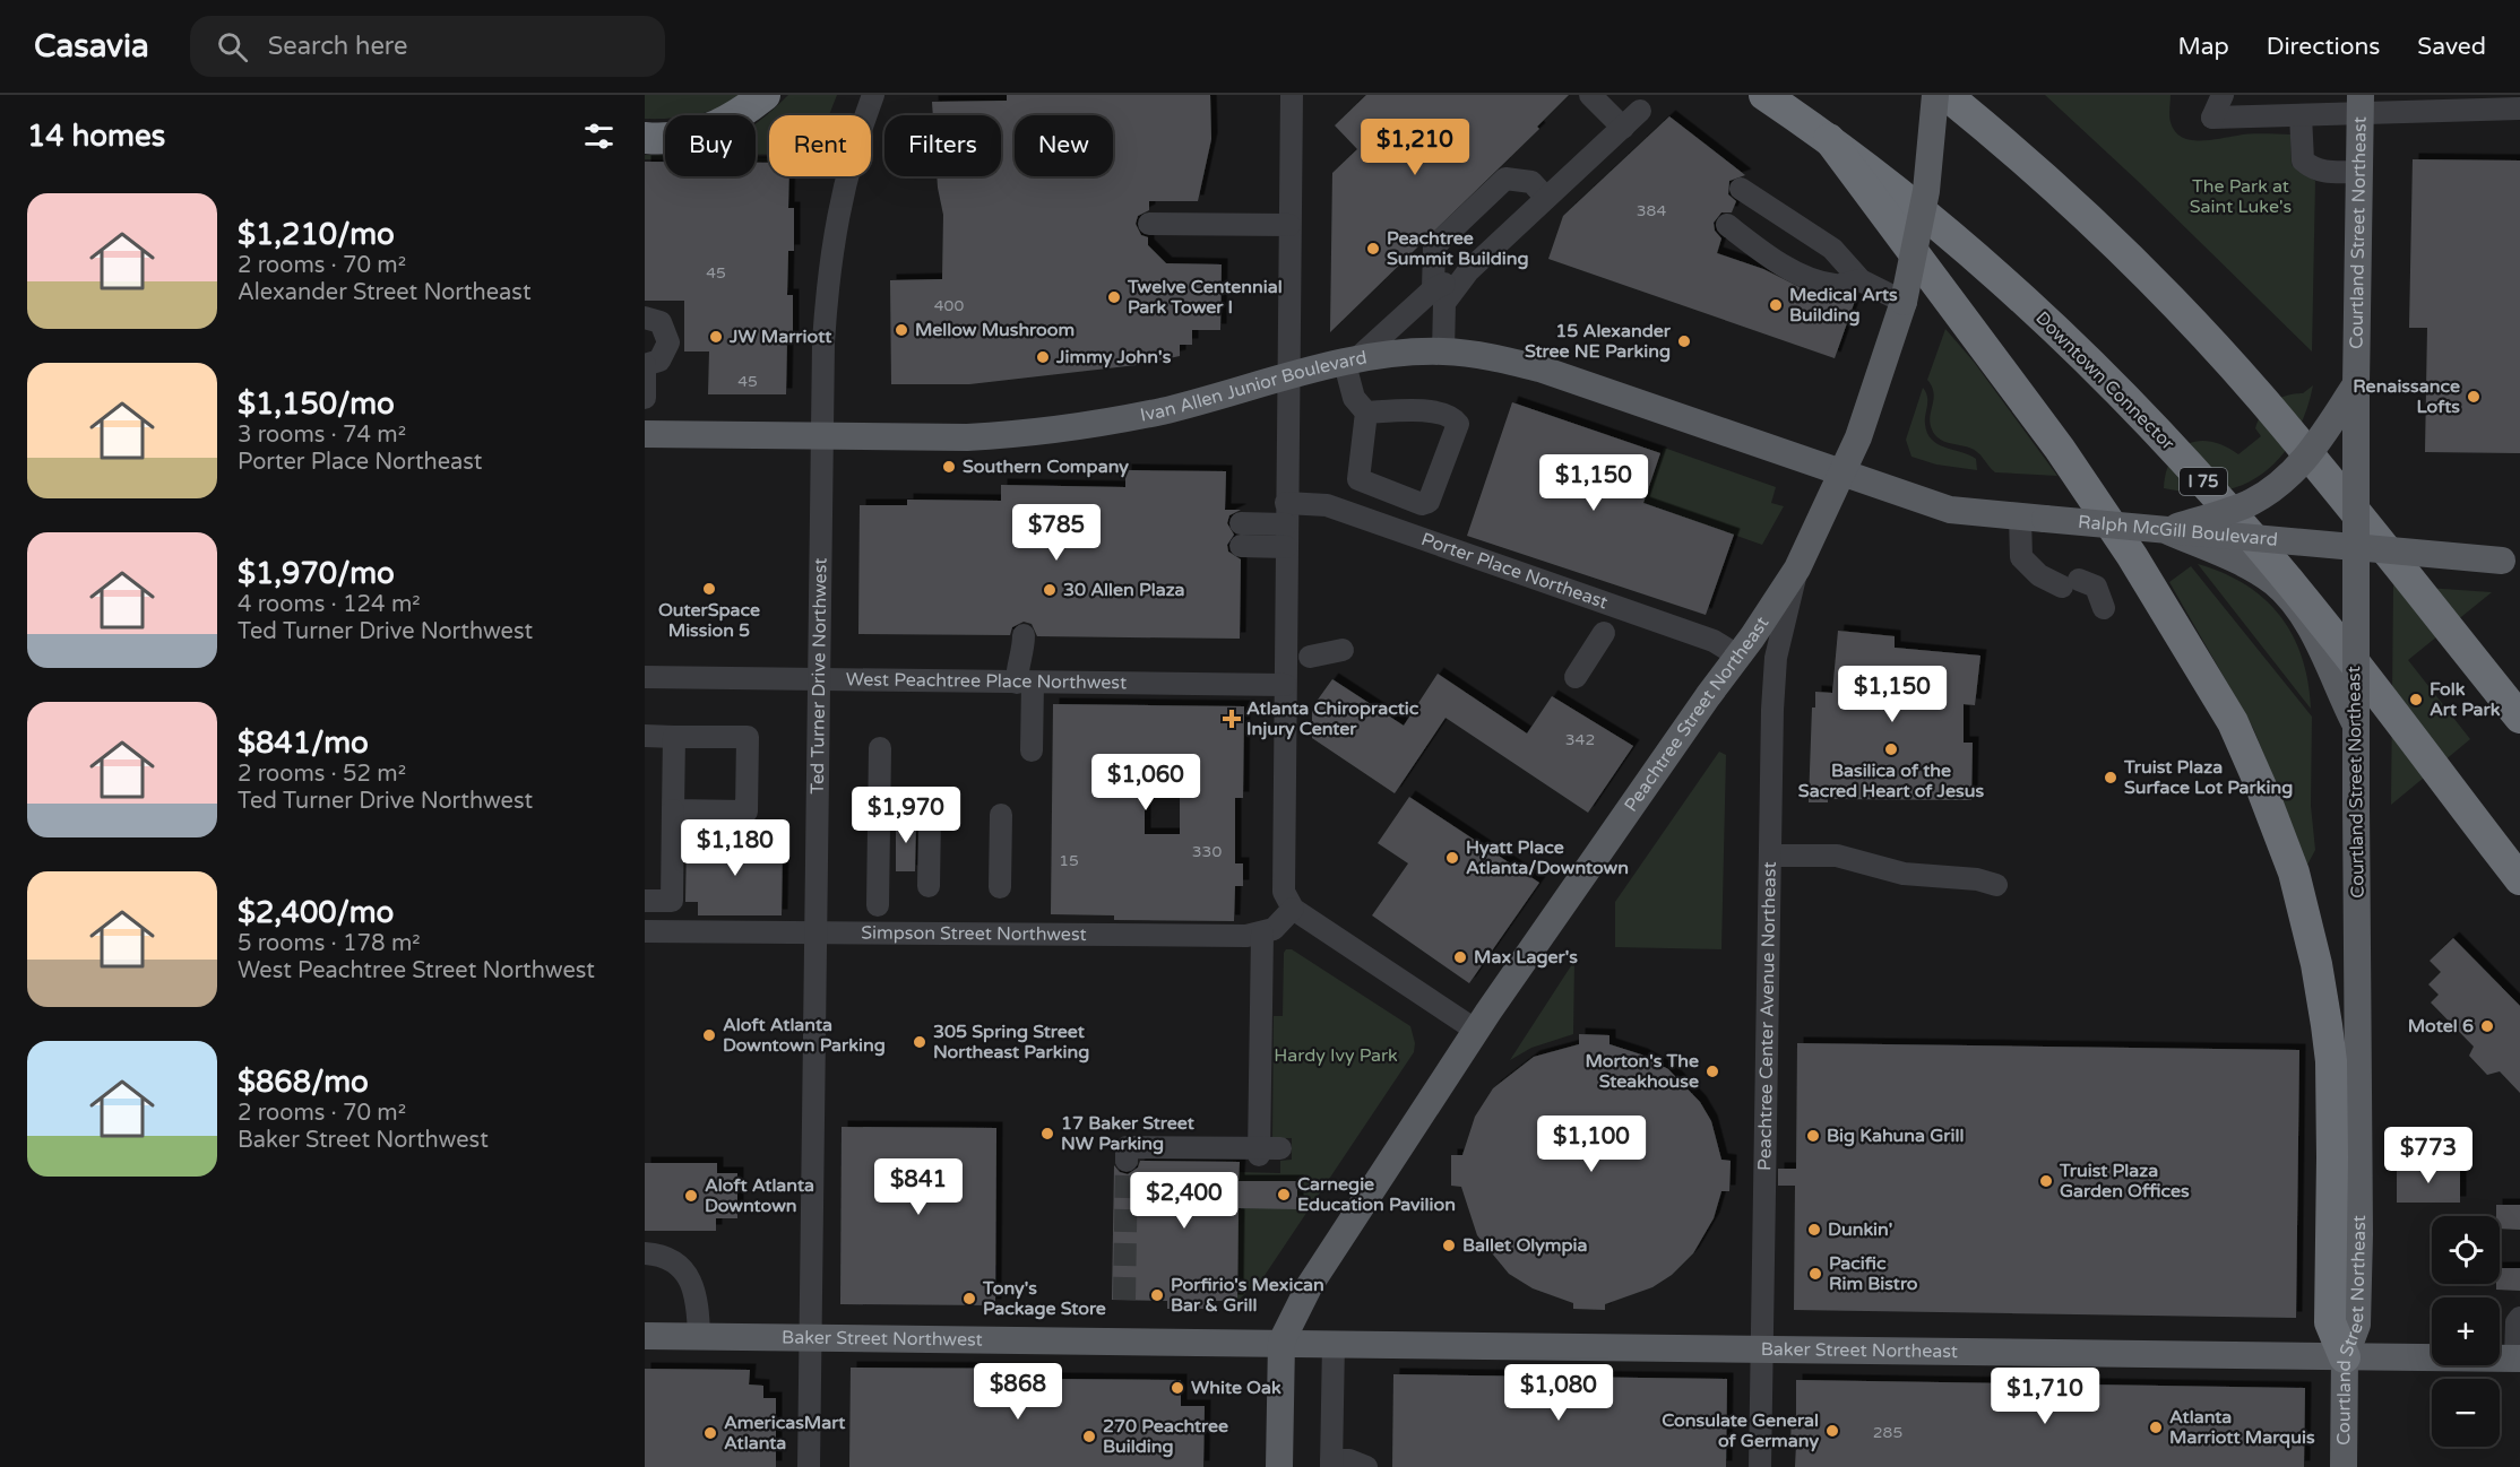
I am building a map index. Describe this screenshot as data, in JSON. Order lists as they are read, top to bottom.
{
  "streets": {
    "highway": ["Downtown Connector", "I 75"],
    "main road": [
      "Courtland Street Northeast",
      "Ivan Allen Junior Boulevard",
      "Ralph McGill Boulevard",
      "Peachtree Street Northeast",
      "Baker Street Northwest",
      "Baker Street Northeast"
    ],
    "street": [
      "Porter Place Northeast",
      "Ted Turner Drive Northwest",
      "West Peachtree Place Northwest",
      "Simpson Street Northwest",
      "Peachtree Center Avenue Northeast"
    ]
  },
  "crossings": [
    ["Courtland Street Northeast", "Ralph McGill Boulevard"],
    ["Courtland Street Northeast", "Baker Street Northeast"],
    ["Ivan Allen Junior Boulevard", "Ralph McGill Boulevard"],
    ["Ivan Allen Junior Boulevard", "Ted Turner Drive Northwest"],
    ["Ivan Allen Junior Boulevard", "Peachtree Street Northeast"],
    ["Ralph McGill Boulevard", "Peachtree Street Northeast"],
    ["Porter Place Northeast", "Peachtree Street Northeast"],
    ["Ted Turner Drive Northwest", "West Peachtree Place Northwest"],
    ["Ted Turner Drive Northwest", "Simpson Street Northwest"],
    ["Ted Turner Drive Northwest", "Baker Street Northwest"],
    ["Peachtree Street Northeast", "Peachtree Center Avenue Northeast"],
    ["Peachtree Street Northeast", "Baker Street Northwest"],
    ["Peachtree Street Northeast", "Baker Street Northeast"],
    ["Peachtree Center Avenue Northeast", "Baker Street Northeast"],
    ["Baker Street Northwest", "Baker Street Northeast"]
  ],
  "parks": ["The Park at Saint Luke's", "Hardy Ivy Park"],
  "places": {
    "other": [
      "Peachtree Summit Building",
      "Twelve Centennial Park Tower I",
      "Medical Arts Building",
      "Mellow Mushroom",
      "JW Marriott",
      "15 Alexander Stree NE Parking",
      "Jimmy John's",
      "Renaissance Lofts",
      "Southern Company",
      "OuterSpace Mission 5",
      "30 Allen Plaza",
      "Folk Art Park",
      "Basilica of the Sacred Heart of Jesus",
      "Truist Plaza Surface Lot Parking",
      "Hyatt Place Atlanta/Downtown",
      "Max Lager's",
      "Motel 6",
      "Aloft Atlanta Downtown Parking",
      "305 Spring Street Northeast Parking",
      "Morton's The Steakhouse",
      "17 Baker Street NW Parking",
      "Big Kahuna Grill",
      "Truist Plaza Garden Offices",
      "Carnegie Education Pavilion",
      "Aloft Atlanta Downtown",
      "Dunkin'",
      "Ballet Olympia",
      "Pacific Rim Bistro",
      "Porfirio's Mexican Bar & Grill",
      "Tony's Package Store",
      "White Oak",
      "Atlanta Marriott Marquis",
      "Consulate General of Germany",
      "AmericasMart Atlanta",
      "270 Peachtree Building"
    ],
    "health": ["Atlanta Chiropractic Injury Center"]
  },
  "house_numbers": [
    "384",
    "45",
    "400",
    "45",
    "342",
    "330",
    "15",
    "285"
  ],
  "page": {
    "header": "Casavia",
    "search": "Search here",
    "nav": ["Map", "Directions", "Saved"],
    "heading": "14 homes",
    "chip": [
      "Buy",
      "Rent",
      "Filters",
      "New"
    ],
    "price": [
      "$1,210",
      "$1,150",
      "$785",
      "$1,150",
      "$1,060",
      "$1,970",
      "$1,180",
      "$1,100",
      "$773",
      "$841",
      "$2,400",
      "$868",
      "$1,080",
      "$1,710"
    ],
    "list": [
      {
        "name": "$1,210/mo",
        "note": "2 rooms · 70 m² · Alexander Street Northeast"
      },
      {
        "name": "$1,150/mo",
        "note": "3 rooms · 74 m² · Porter Place Northeast"
      },
      {
        "name": "$1,970/mo",
        "note": "4 rooms · 124 m² · Ted Turner Drive Northwest"
      },
      {
        "name": "$841/mo",
        "note": "2 rooms · 52 m² · Ted Turner Drive Northwest"
      },
      {
        "name": "$2,400/mo",
        "note": "5 rooms · 178 m² · West Peachtree Street Northwest"
      },
      {
        "name": "$868/mo",
        "note": "2 rooms · 70 m² · Baker Street Northwest"
      }
    ],
    "map_buttons": ["+", "−"]
  }
}
